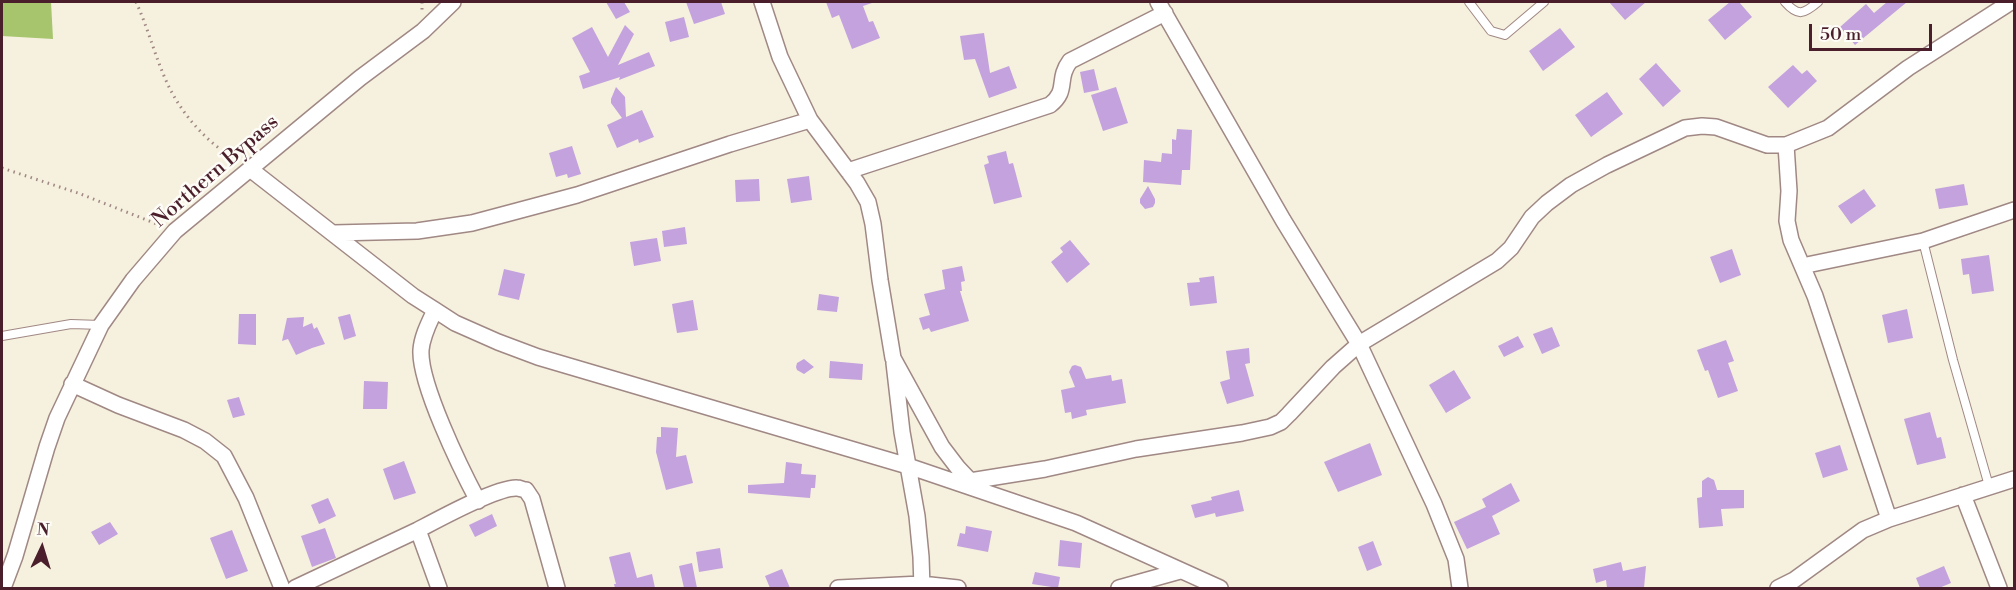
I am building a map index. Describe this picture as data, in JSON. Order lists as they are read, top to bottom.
{
  "streets": {
    "street": ["Northern Bypass"]
  },
  "scale_bar": "50 m",
  "north": "top"
}
